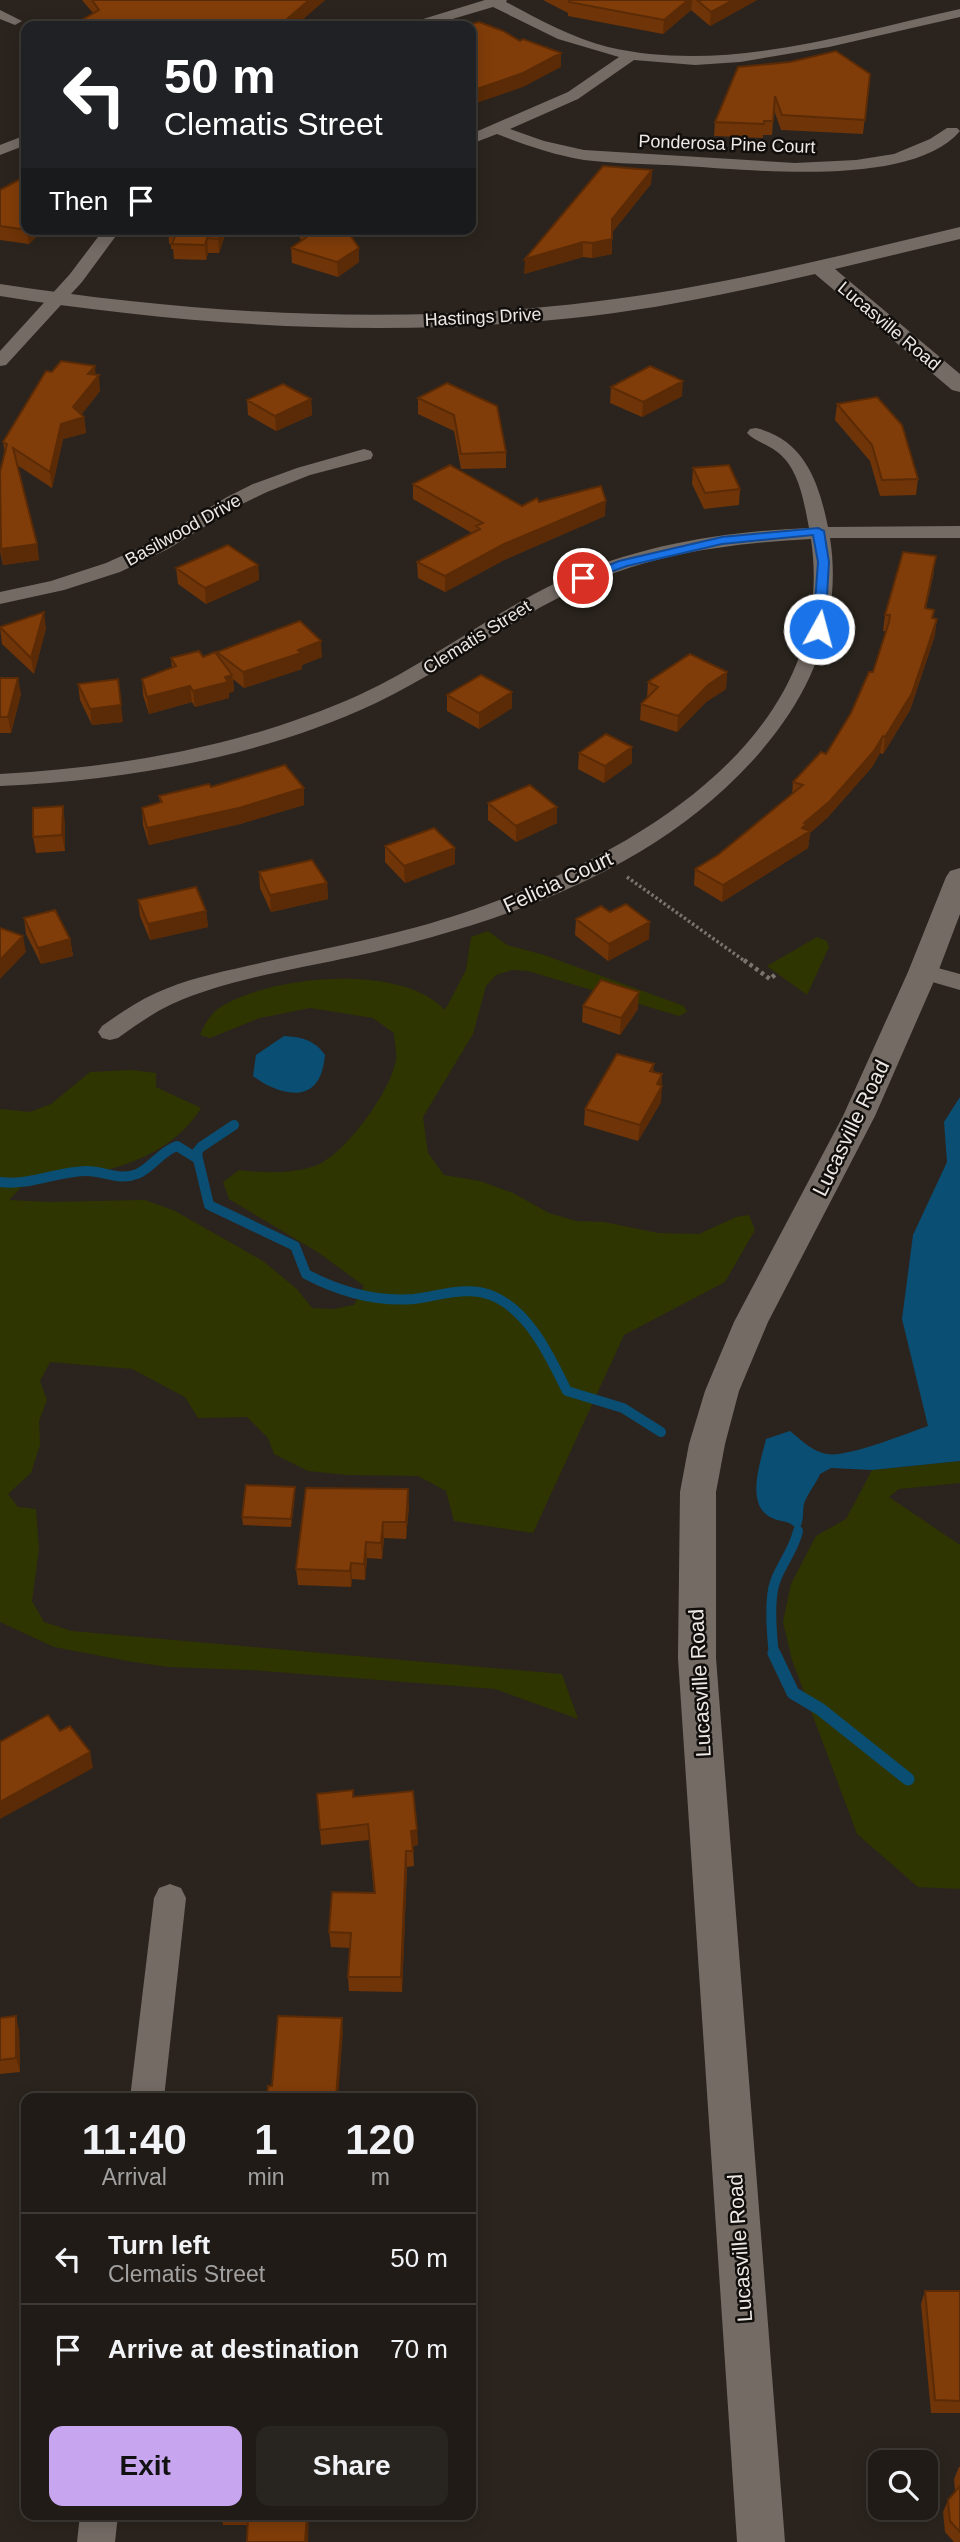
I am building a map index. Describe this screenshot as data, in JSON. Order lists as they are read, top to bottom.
{
  "streets": {
    "street": [
      "Ponderosa Pine Court",
      "Hastings Drive",
      "Lucasville Road",
      "Basilwood Drive",
      "Clematis Street",
      "Felicia Court"
    ]
  },
  "crossings": [
    ["Hastings Drive", "Lucasville Road"],
    ["Clematis Street", "Felicia Court"]
  ],
  "page": {
    "turn": ["50 m", "Clematis Street"],
    "then": "Then",
    "eta": [
      "11:40",
      "Arrival",
      "1",
      "min",
      "120",
      "m"
    ],
    "list": [
      {
        "name": "Turn left",
        "note": "Clematis Street",
        "value": "50 m"
      },
      {
        "name": "Arrive at destination",
        "value": "70 m"
      }
    ],
    "buttons": ["Exit", "Share"]
  }
}
